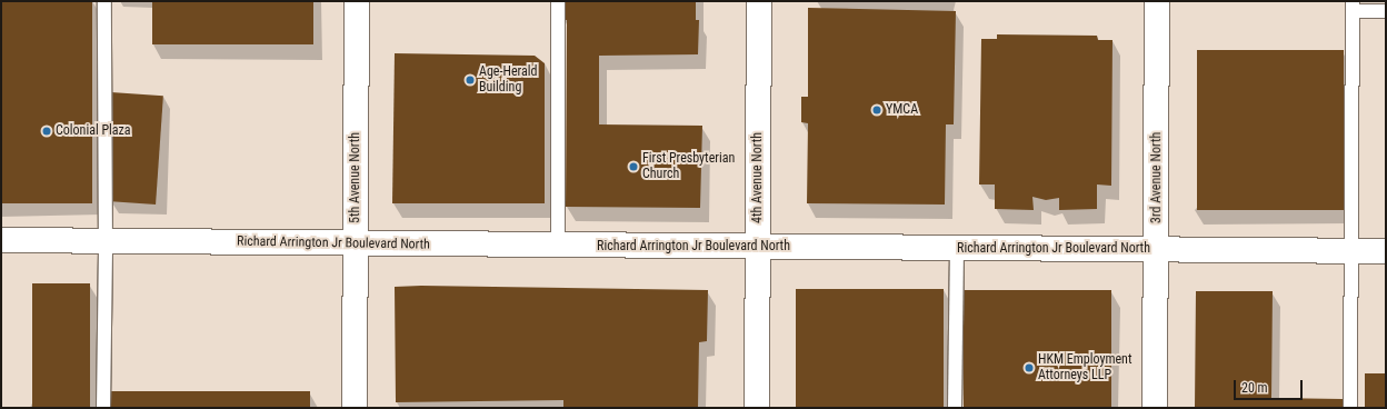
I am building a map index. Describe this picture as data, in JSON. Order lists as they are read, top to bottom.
{
  "streets": {
    "main road": [
      "5th Avenue North",
      "4th Avenue North",
      "3rd Avenue North",
      "Richard Arrington Jr Boulevard North"
    ]
  },
  "crossings": [
    ["5th Avenue North", "Richard Arrington Jr Boulevard North"],
    ["4th Avenue North", "Richard Arrington Jr Boulevard North"],
    ["3rd Avenue North", "Richard Arrington Jr Boulevard North"]
  ],
  "places": [
    "Age-Herald Building",
    "YMCA",
    "Colonial Plaza",
    "First Presbyterian Church",
    "HKM Employment Attorneys LLP"
  ],
  "scale_bar": "20 m"
}
